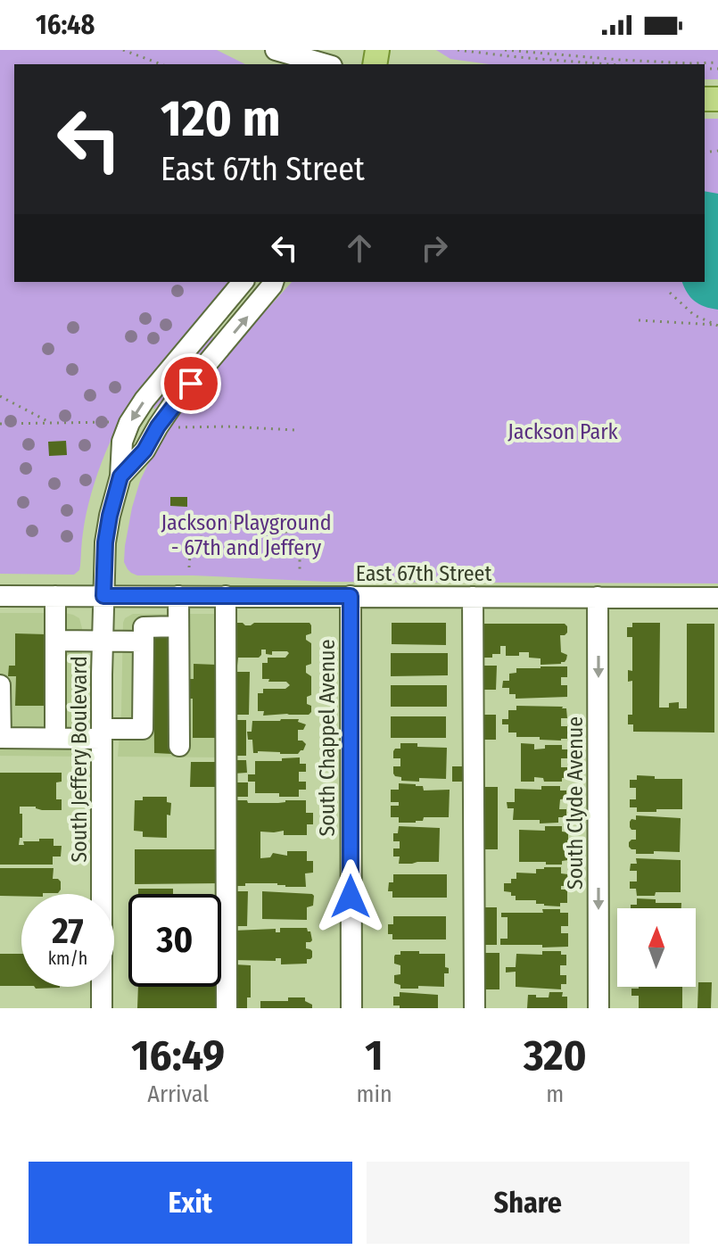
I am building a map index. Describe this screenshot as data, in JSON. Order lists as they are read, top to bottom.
{
  "streets": {
    "street": [
      "East 67th Street",
      "South Chappel Avenue",
      "South Jeffery Boulevard",
      "South Clyde Avenue"
    ]
  },
  "crossings": [
    ["East 67th Street", "South Chappel Avenue"],
    ["East 67th Street", "South Jeffery Boulevard"],
    ["East 67th Street", "South Clyde Avenue"]
  ],
  "parks": ["Jackson Park", "Jackson Playground - 67th and Jeffery"],
  "north": "top",
  "page": {
    "status": "16:48",
    "turn": ["120 m", "East 67th Street"],
    "speed": "27 km/h",
    "limit": "30",
    "eta": [
      "16:49",
      "Arrival",
      "1",
      "min",
      "320",
      "m"
    ],
    "buttons": ["Exit", "Share"]
  }
}
